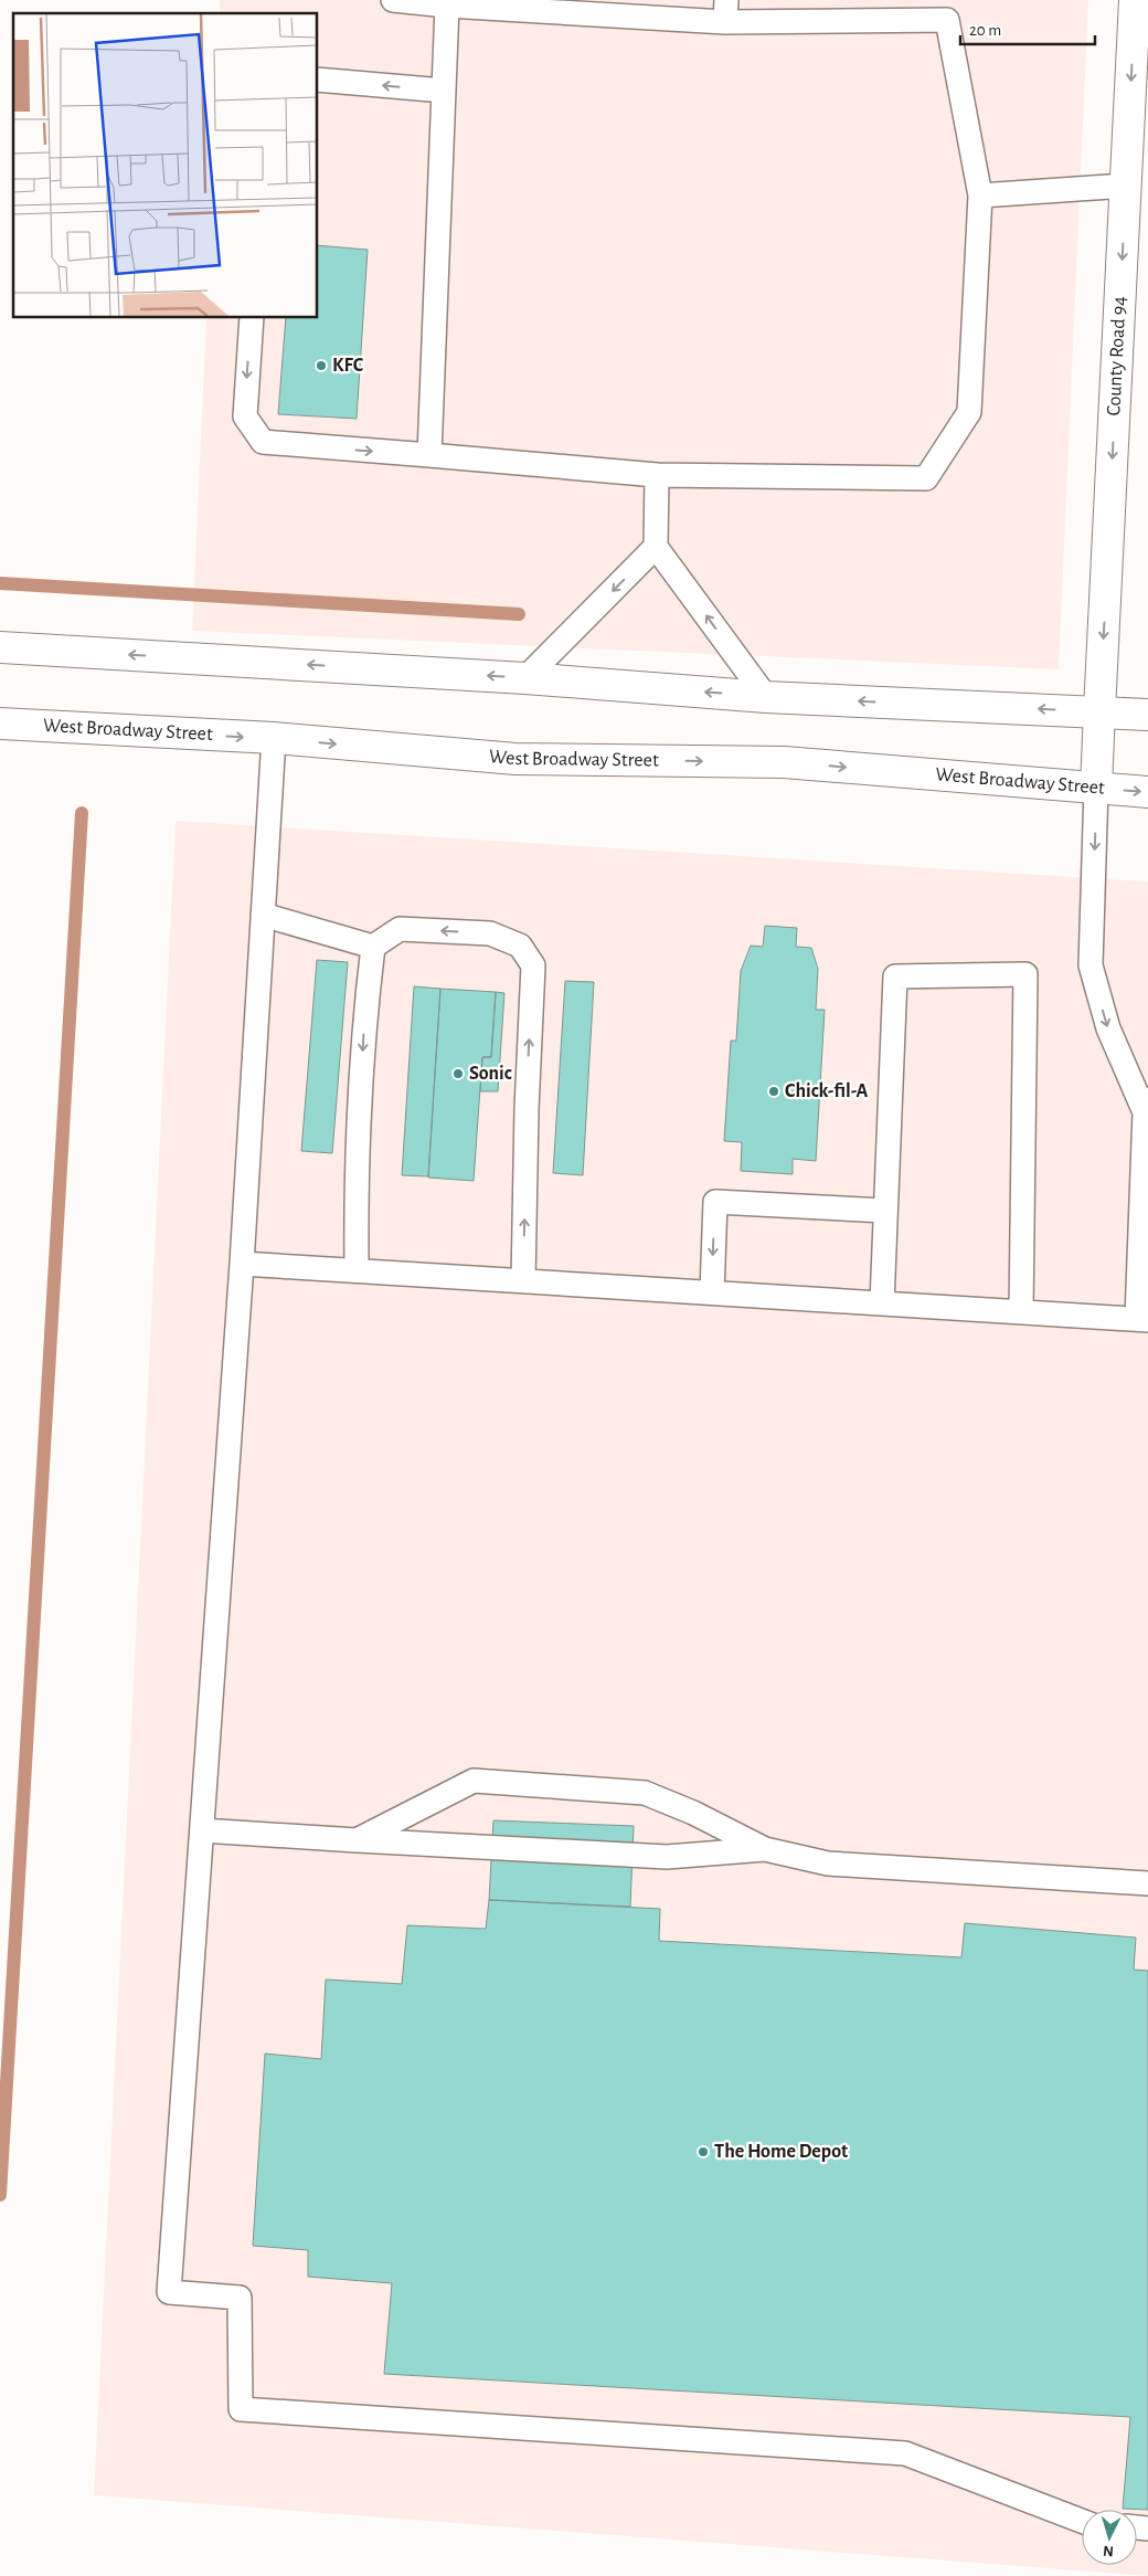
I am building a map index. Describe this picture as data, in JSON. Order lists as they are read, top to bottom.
{
  "streets": {
    "main road": ["County Road 94", "West Broadway Street"]
  },
  "crossings": [
    ["County Road 94", "West Broadway Street"]
  ],
  "one_way": ["County Road 94"],
  "places": [
    "KFC",
    "Sonic",
    "Chick-fil-A",
    "The Home Depot"
  ],
  "scale_bar": "20 m",
  "north": "bottom"
}
